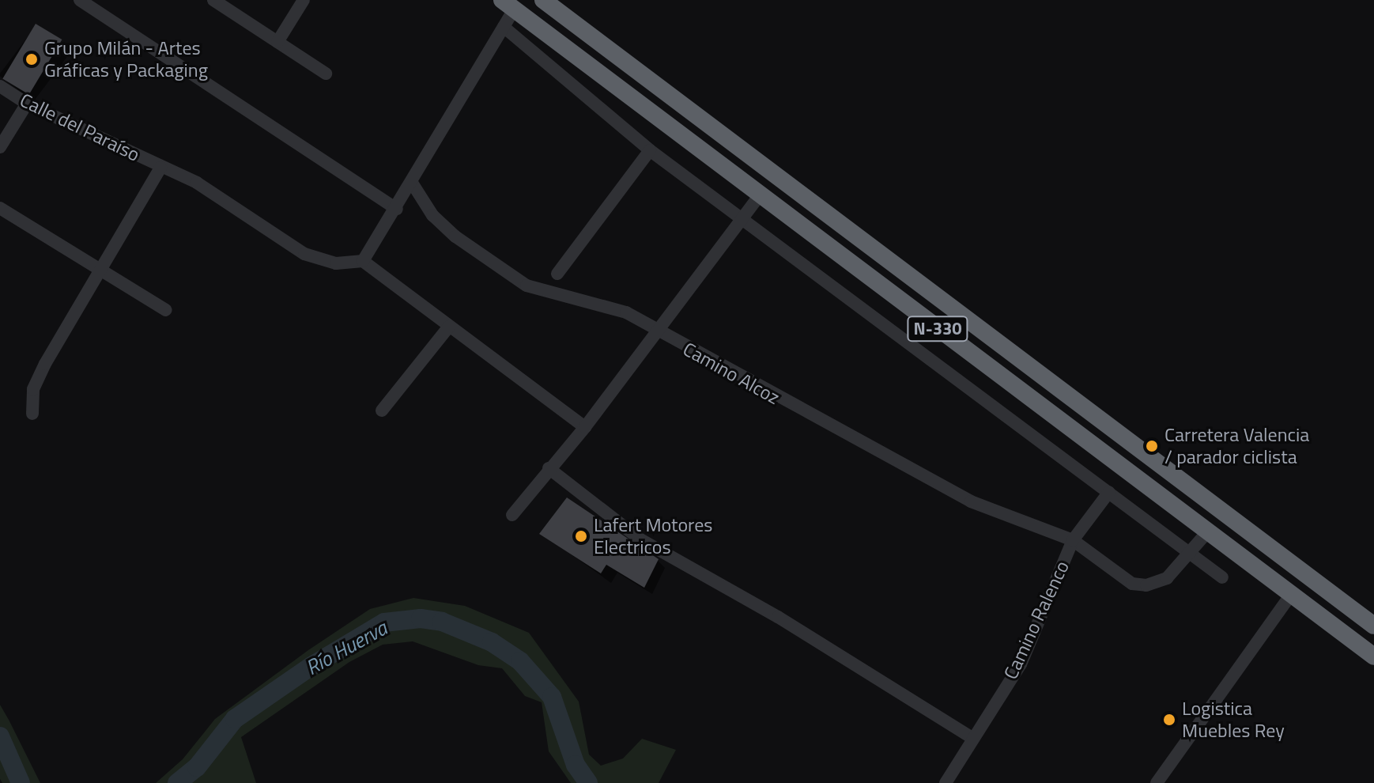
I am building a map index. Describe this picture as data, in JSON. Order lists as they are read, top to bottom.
{
  "streets": {
    "highway": ["N-330"],
    "street": ["Calle del Paraíso", "Camino Alcoz", "Camino Ralenco"]
  },
  "crossings": [
    ["N-330", "Camino Alcoz"],
    ["Camino Alcoz", "Camino Ralenco"]
  ],
  "water": ["Río Huerva"],
  "places": [
    "Grupo Milán - Artes Gráficas y Packaging",
    "Carretera Valencia / parador ciclista",
    "Lafert Motores Electricos",
    "Logistica Muebles Rey"
  ]
}
